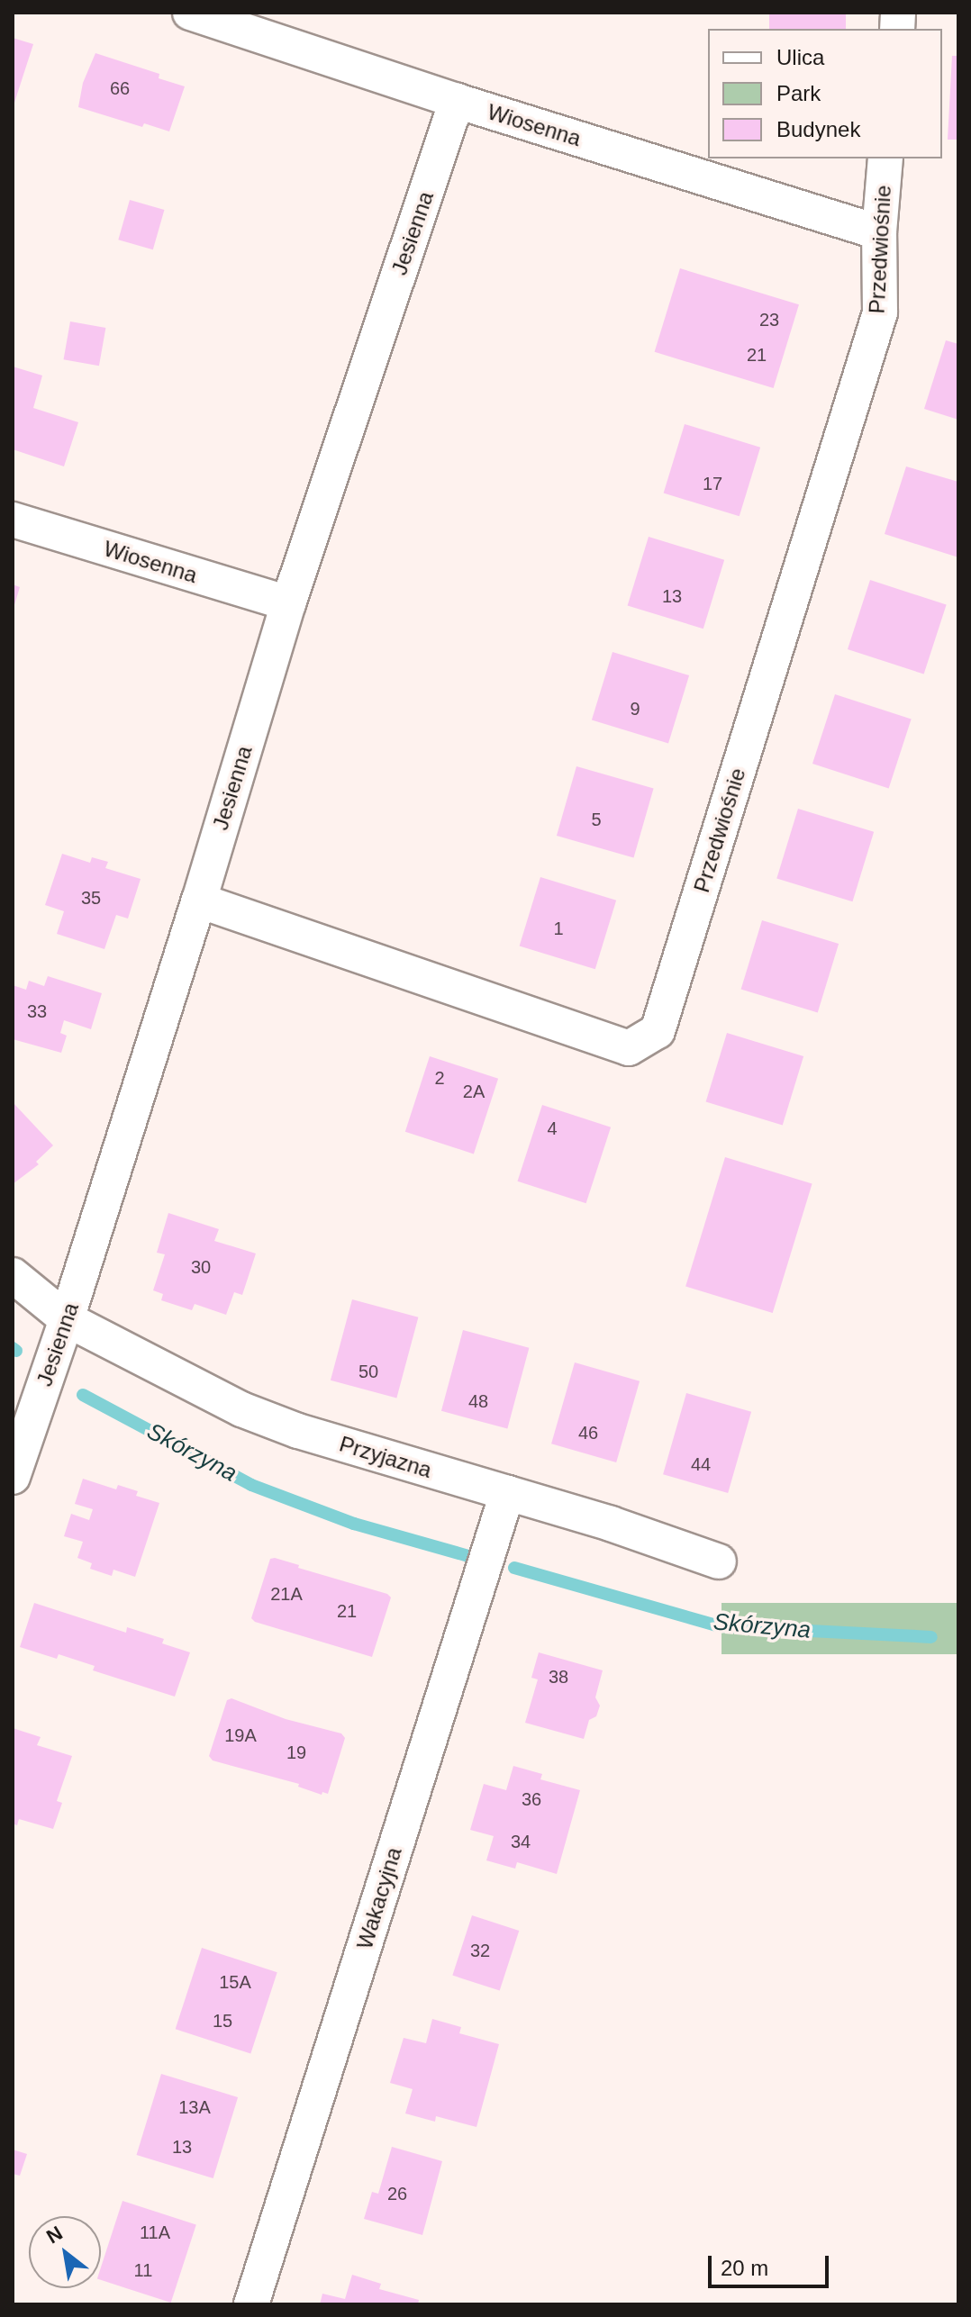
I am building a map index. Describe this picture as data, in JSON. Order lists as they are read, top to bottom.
{
  "streets": {
    "street": [
      "Wiosenna",
      "Jesienna",
      "Przedwiośnie",
      "Przyjazna",
      "Wakacyjna"
    ]
  },
  "crossings": [
    ["Wiosenna", "Jesienna"],
    ["Wiosenna", "Przedwiośnie"],
    ["Jesienna", "Przedwiośnie"],
    ["Jesienna", "Przyjazna"],
    ["Przyjazna", "Wakacyjna"]
  ],
  "water": ["Skórzyna"],
  "house_numbers": [
    "66",
    "23",
    "21",
    "17",
    "13",
    "9",
    "5",
    "35",
    "1",
    "33",
    "2",
    "2A",
    "4",
    "30",
    "50",
    "48",
    "46",
    "44",
    "21A",
    "21",
    "38",
    "19A",
    "19",
    "36",
    "34",
    "32",
    "15A",
    "15",
    "13A",
    "13",
    "26",
    "11A",
    "11"
  ],
  "legend": ["Ulica", "Park", "Budynek"],
  "scale_bar": "20 m",
  "north": "top left"
}
